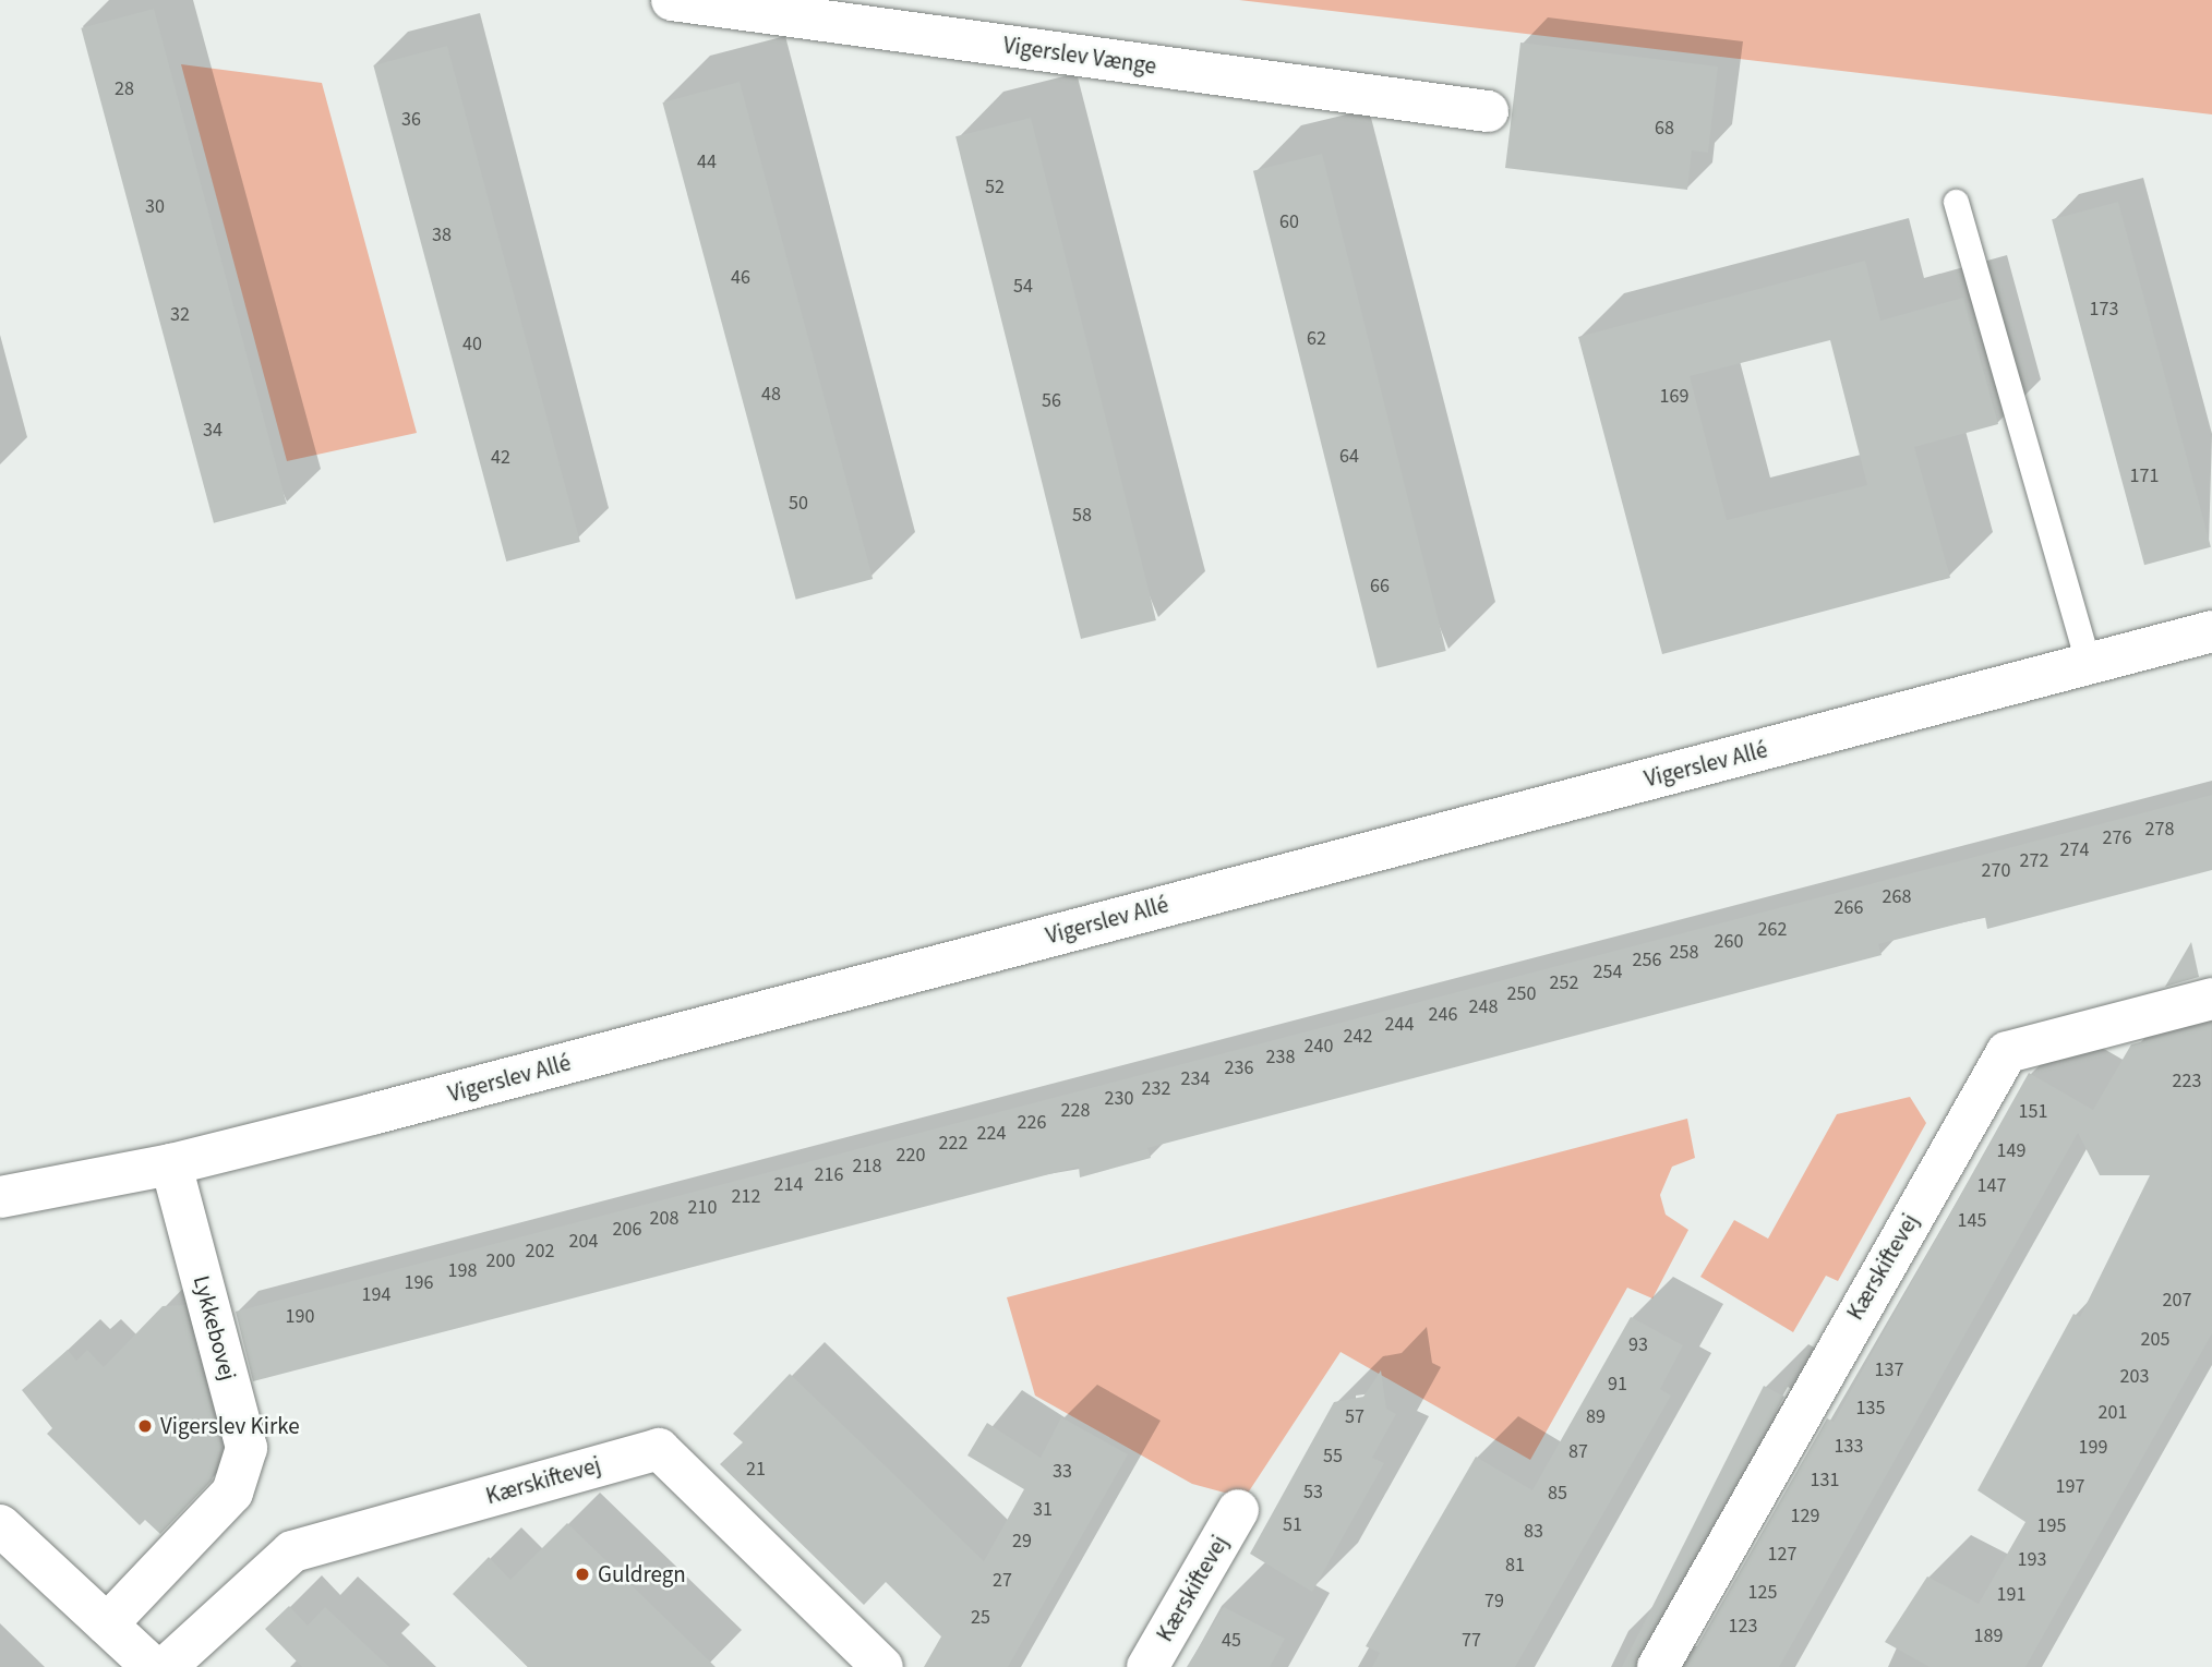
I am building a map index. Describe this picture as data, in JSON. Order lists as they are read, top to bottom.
{
  "streets": {
    "street": [
      "Vigerslev Vænge",
      "Vigerslev Allé",
      "Kærskiftevej",
      "Lykkebovej"
    ]
  },
  "crossings": [
    ["Vigerslev Allé", "Lykkebovej"]
  ],
  "places": ["Vigerslev Kirke", "Guldregn"],
  "house_numbers": [
    "28",
    "36",
    "68",
    "44",
    "52",
    "30",
    "60",
    "38",
    "46",
    "54",
    "173",
    "32",
    "62",
    "40",
    "48",
    "169",
    "56",
    "34",
    "64",
    "42",
    "171",
    "50",
    "58",
    "66",
    "278",
    "276",
    "274",
    "272",
    "270",
    "268",
    "266",
    "262",
    "260",
    "258",
    "256",
    "254",
    "252",
    "250",
    "248",
    "246",
    "244",
    "242",
    "240",
    "238",
    "236",
    "234",
    "223",
    "232",
    "230",
    "228",
    "151",
    "226",
    "224",
    "222",
    "149",
    "220",
    "218",
    "216",
    "214",
    "147",
    "212",
    "210",
    "208",
    "145",
    "206",
    "204",
    "202",
    "200",
    "198",
    "196",
    "194",
    "207",
    "190",
    "205",
    "93",
    "137",
    "203",
    "91",
    "135",
    "201",
    "57",
    "89",
    "133",
    "199",
    "87",
    "55",
    "21",
    "33",
    "131",
    "197",
    "53",
    "85",
    "31",
    "129",
    "51",
    "195",
    "83",
    "29",
    "127",
    "193",
    "81",
    "27",
    "125",
    "191",
    "79",
    "25",
    "123",
    "189",
    "45",
    "77"
  ]
}
